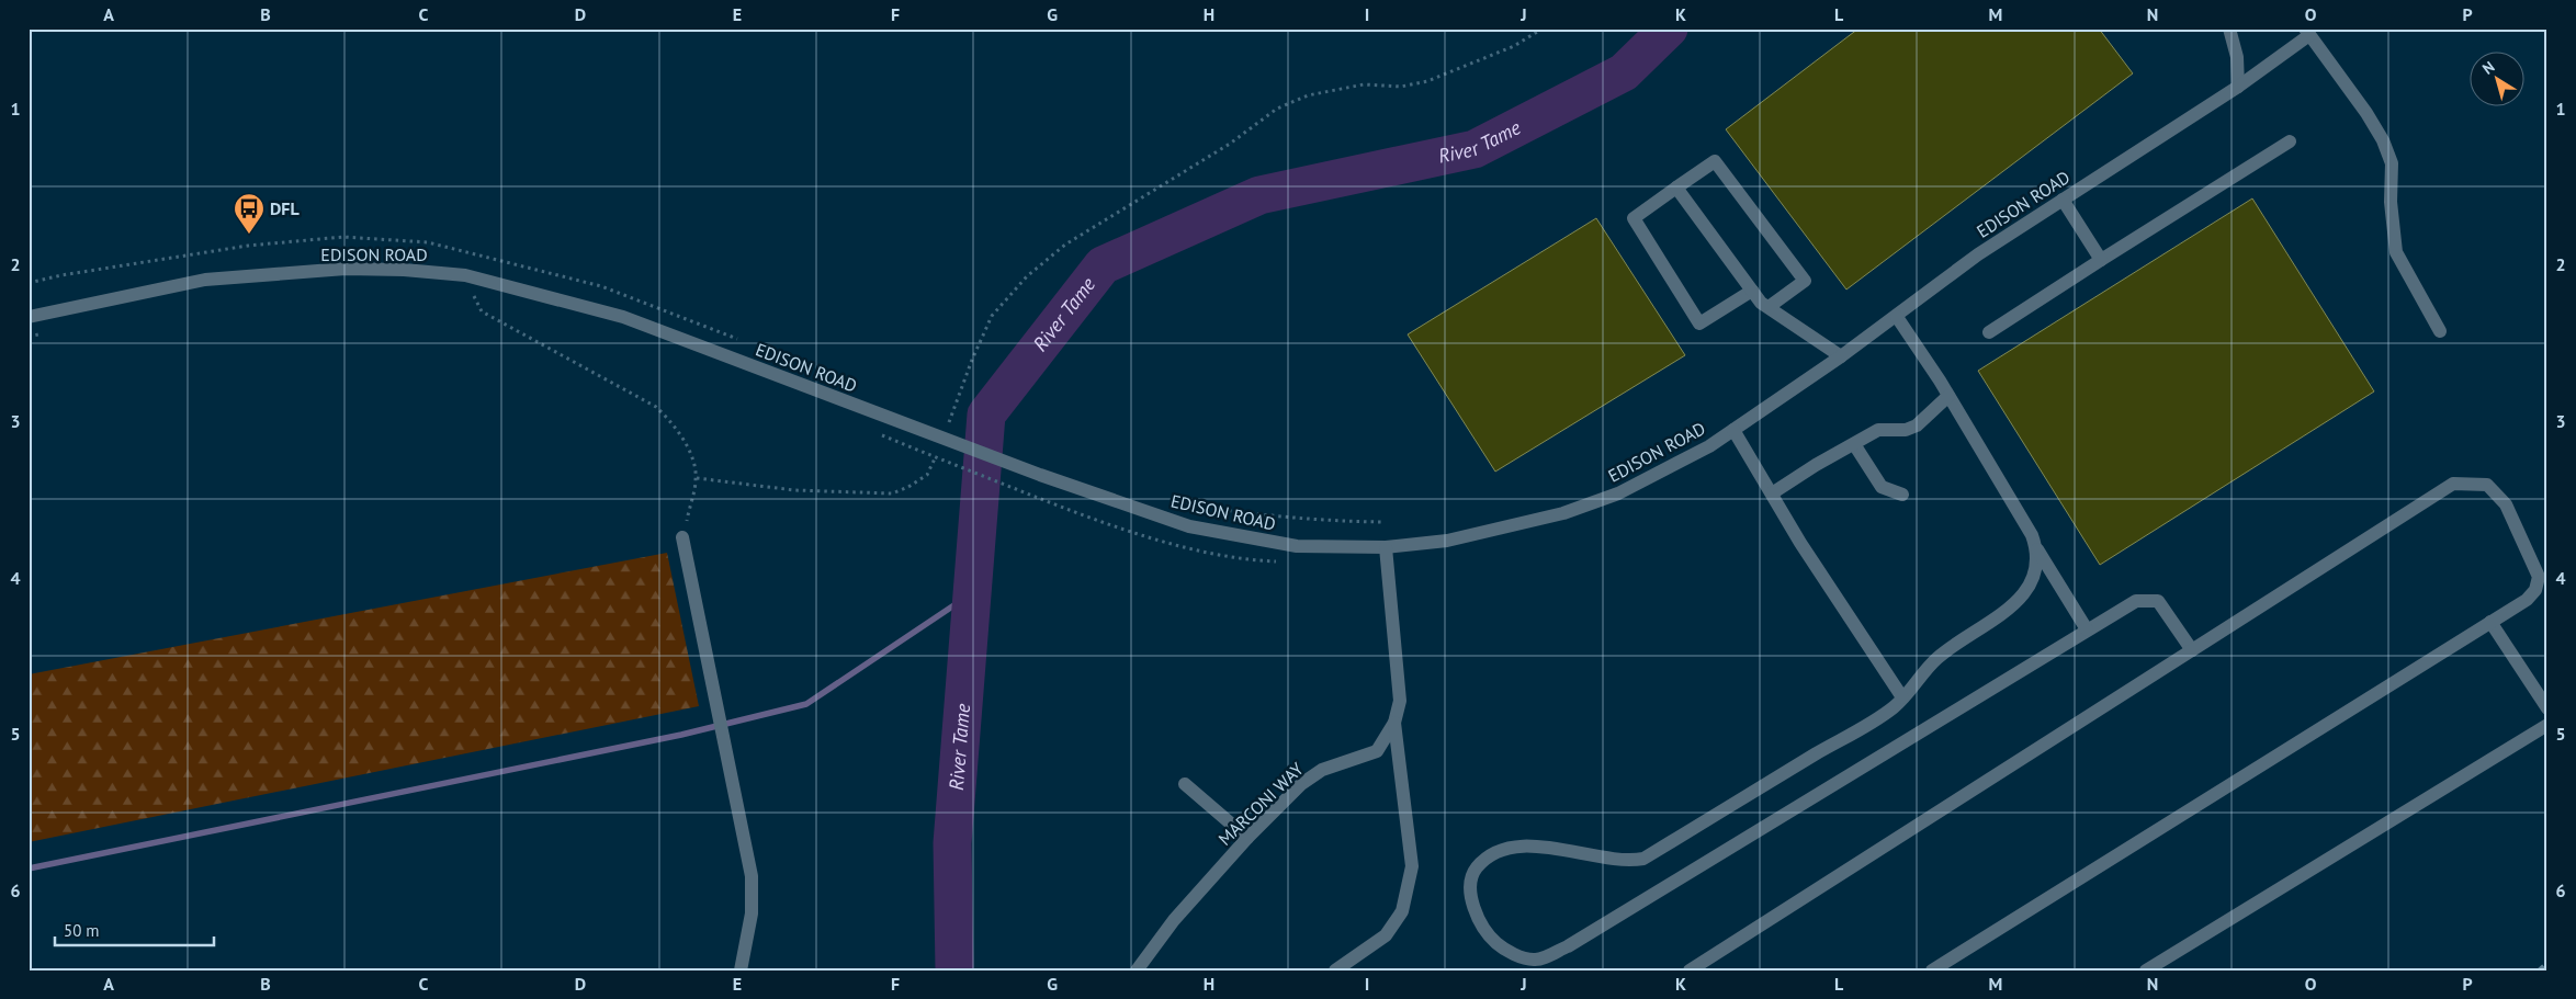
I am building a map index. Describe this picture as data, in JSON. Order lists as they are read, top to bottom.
{
  "streets": {
    "street": ["EDISON ROAD", "MARCONI WAY"]
  },
  "crossings": [
    ["EDISON ROAD", "MARCONI WAY"]
  ],
  "water": ["River Tame"],
  "places": {
    "bus stop": ["DFL"]
  },
  "scale_bar": "50 m",
  "north": "top left",
  "grid": {
    "columns": [
      "A",
      "B",
      "C",
      "D",
      "E",
      "F",
      "G",
      "H",
      "I",
      "J",
      "K",
      "L",
      "M",
      "N",
      "O",
      "P"
    ],
    "rows": [
      "1",
      "2",
      "3",
      "4",
      "5",
      "6"
    ]
  }
}
